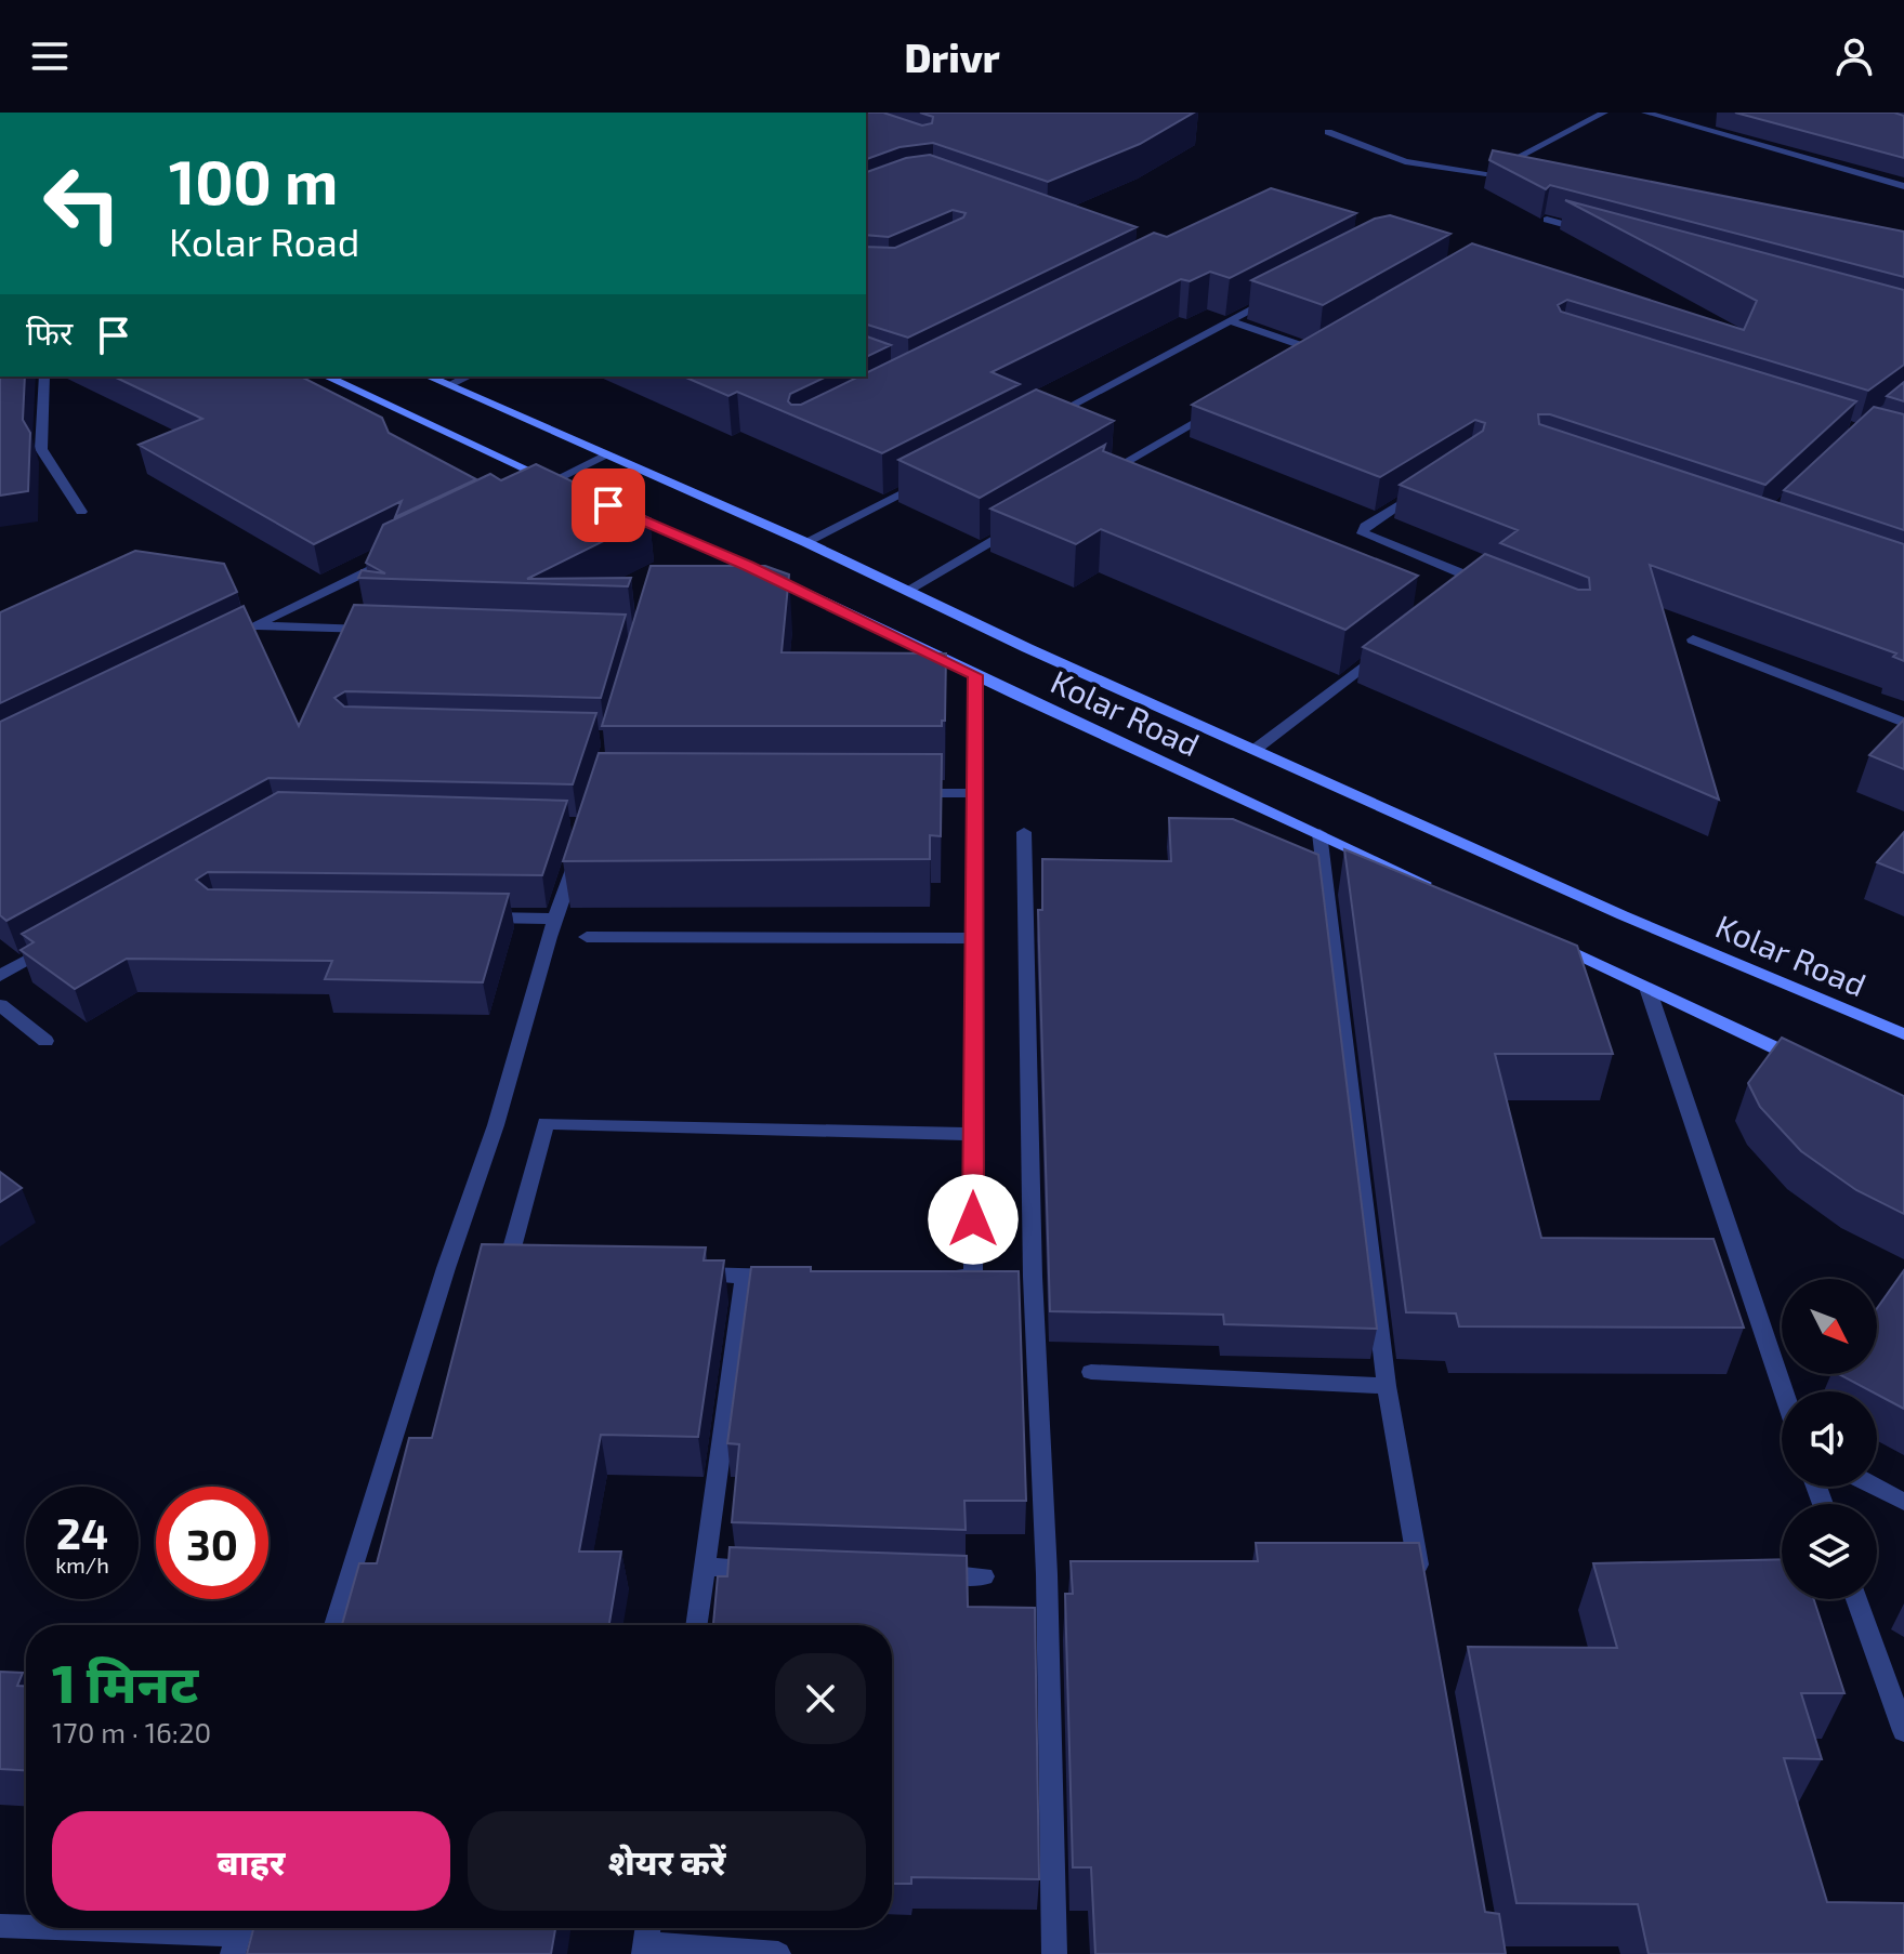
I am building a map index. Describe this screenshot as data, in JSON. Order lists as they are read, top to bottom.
{
  "streets": {
    "main road": ["Kolar Road"]
  },
  "north": "bottom right",
  "page": {
    "header": "Drivr",
    "turn": ["100 m", "Kolar Road"],
    "then": "फिर",
    "speed": "24 km/h",
    "limit": "30",
    "heading": ["1 मिनट", "170 m · 16:20"],
    "buttons": ["बाहर", "शेयर करें"]
  }
}
